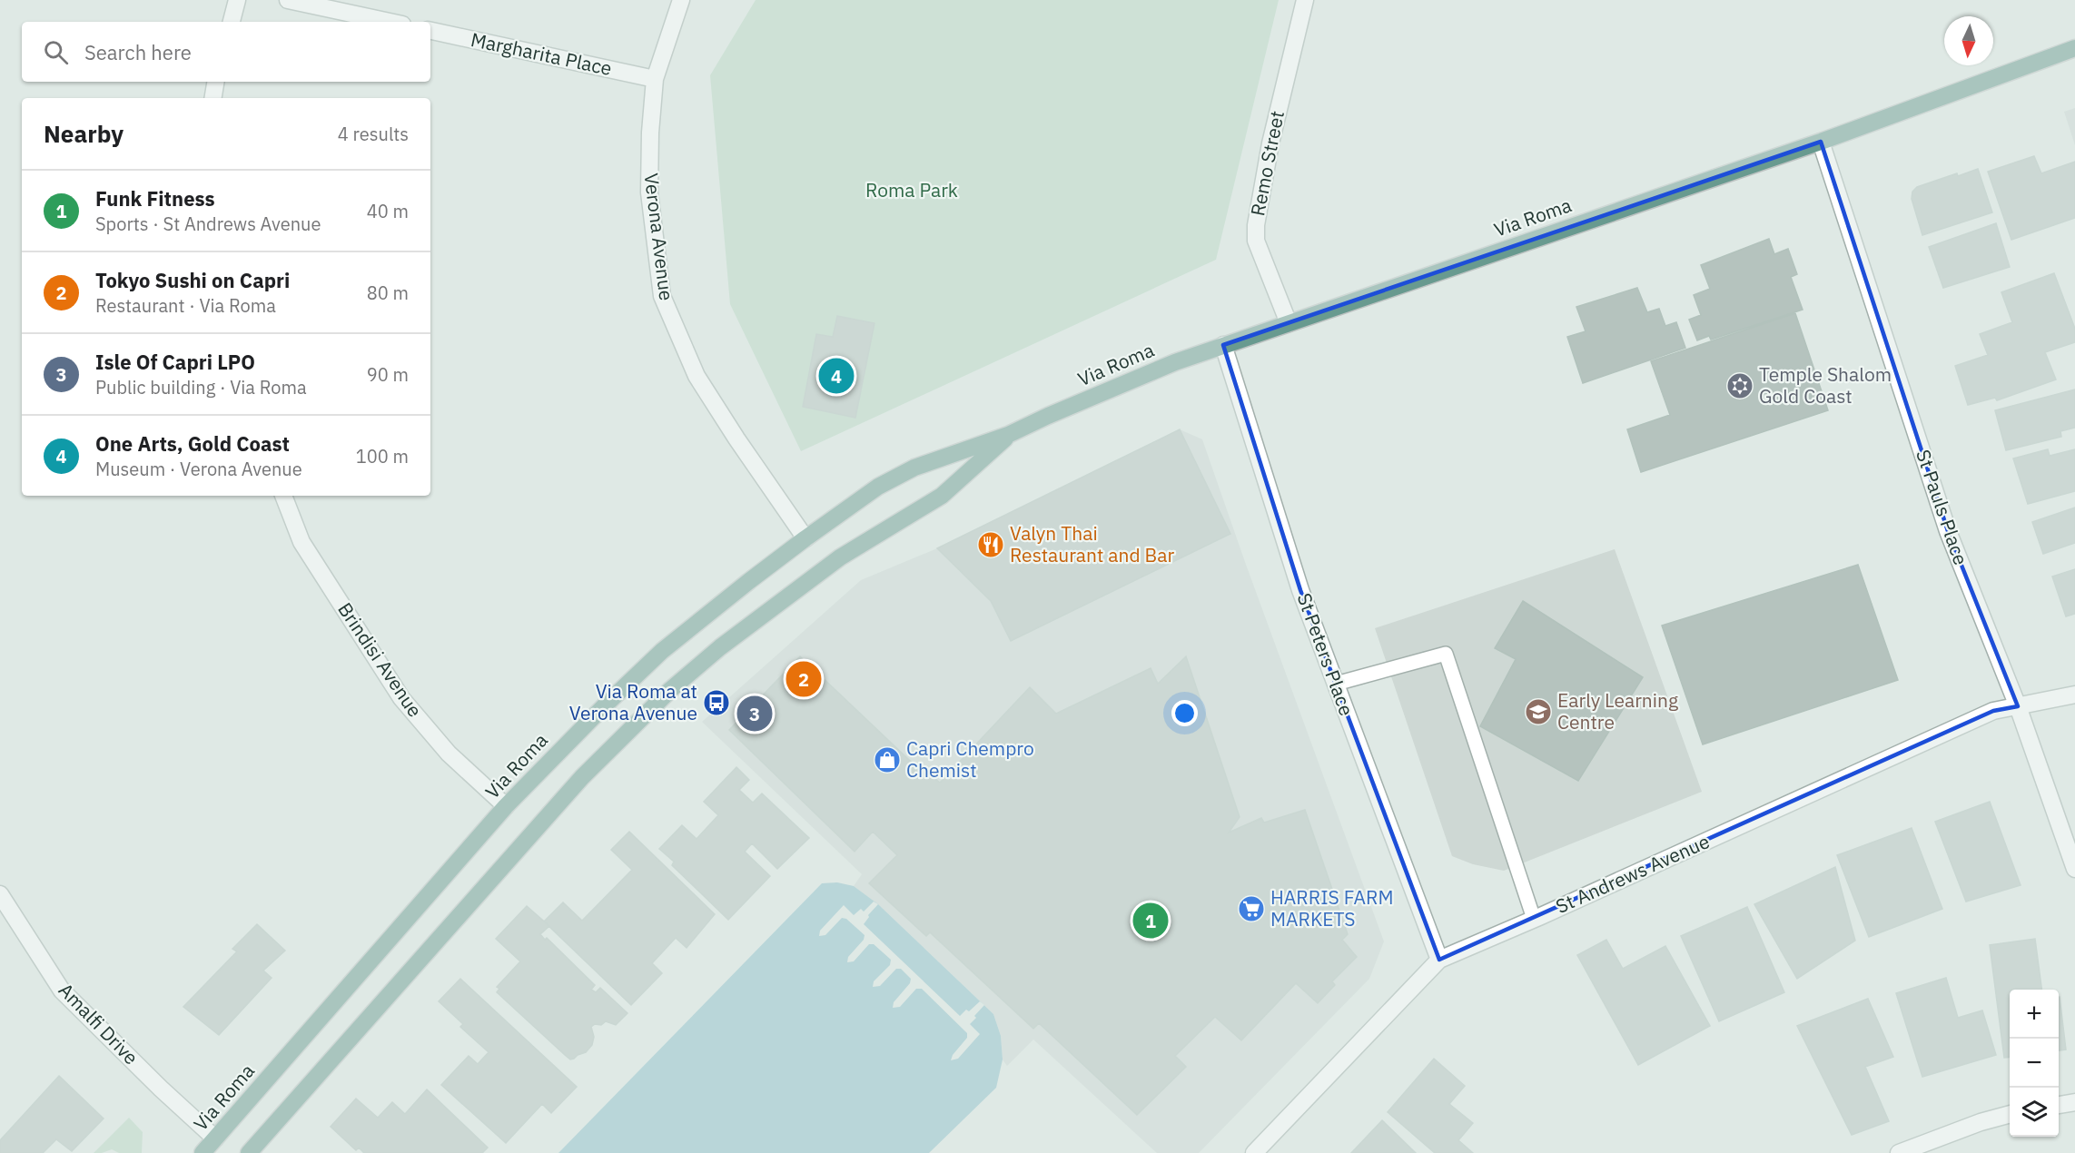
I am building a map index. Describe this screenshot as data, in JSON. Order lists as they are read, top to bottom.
{
  "streets": {
    "main road": ["Via Roma"],
    "street": [
      "Margharita Place",
      "Remo Street",
      "Verona Avenue",
      "St Pauls Place",
      "St Peters Place",
      "Brindisi Avenue",
      "St Andrews Avenue",
      "Amalfi Drive"
    ]
  },
  "crossings": [
    ["Margharita Place", "Verona Avenue"],
    ["Remo Street", "Via Roma"],
    ["Via Roma", "Verona Avenue"],
    ["Via Roma", "St Pauls Place"],
    ["Via Roma", "St Peters Place"],
    ["Via Roma", "Brindisi Avenue"],
    ["Via Roma", "Amalfi Drive"],
    ["St Pauls Place", "St Andrews Avenue"],
    ["St Peters Place", "St Andrews Avenue"]
  ],
  "parks": ["Roma Park"],
  "places": {
    "synagogue": ["Temple Shalom Gold Coast"],
    "restaurant": ["Valyn Thai Restaurant and Bar"],
    "bus stop": ["Via Roma at Verona Avenue"],
    "school or university": ["Early Learning Centre"],
    "shop": ["Capri Chempro Chemist"],
    "supermarket": ["HARRIS FARM MARKETS"]
  },
  "north": "bottom",
  "page": {
    "search": "Search here",
    "heading": ["Nearby", "4 results"],
    "list": [
      {
        "mark": "1",
        "name": "Funk Fitness",
        "note": "Sports · St Andrews Avenue",
        "value": "40 m"
      },
      {
        "mark": "2",
        "name": "Tokyo Sushi on Capri",
        "note": "Restaurant · Via Roma",
        "value": "80 m"
      },
      {
        "mark": "3",
        "name": "Isle Of Capri LPO",
        "note": "Public building · Via Roma",
        "value": "90 m"
      },
      {
        "mark": "4",
        "name": "One Arts, Gold Coast",
        "note": "Museum · Verona Avenue",
        "value": "100 m"
      }
    ],
    "pins": [
      "4",
      "2",
      "3",
      "1"
    ],
    "map_buttons": ["+", "−"]
  }
}
